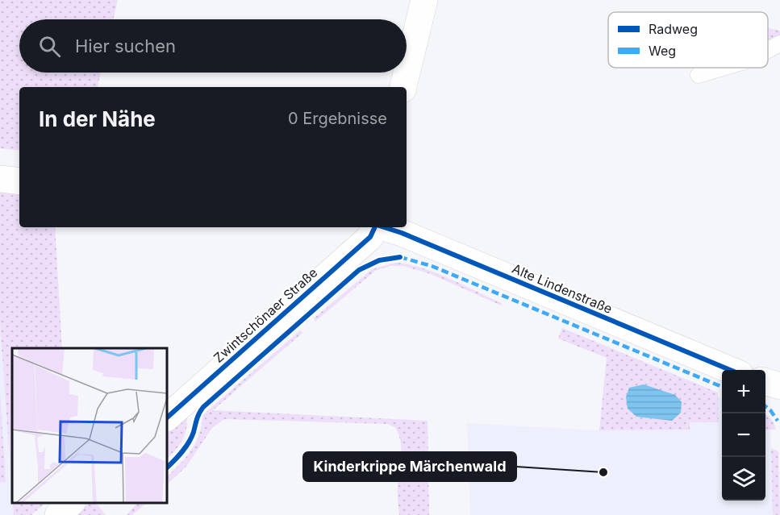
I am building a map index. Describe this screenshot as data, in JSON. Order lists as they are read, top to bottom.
{
  "streets": {
    "street": ["Alte Lindenstraße", "Zwintschönaer Straße"]
  },
  "places": ["Kinderkrippe Märchenwald"],
  "legend": ["Radweg", "Weg"],
  "page": {
    "search": "Hier suchen",
    "heading": ["In der Nähe", "0 Ergebnisse"],
    "map_buttons": ["+", "−"]
  }
}
